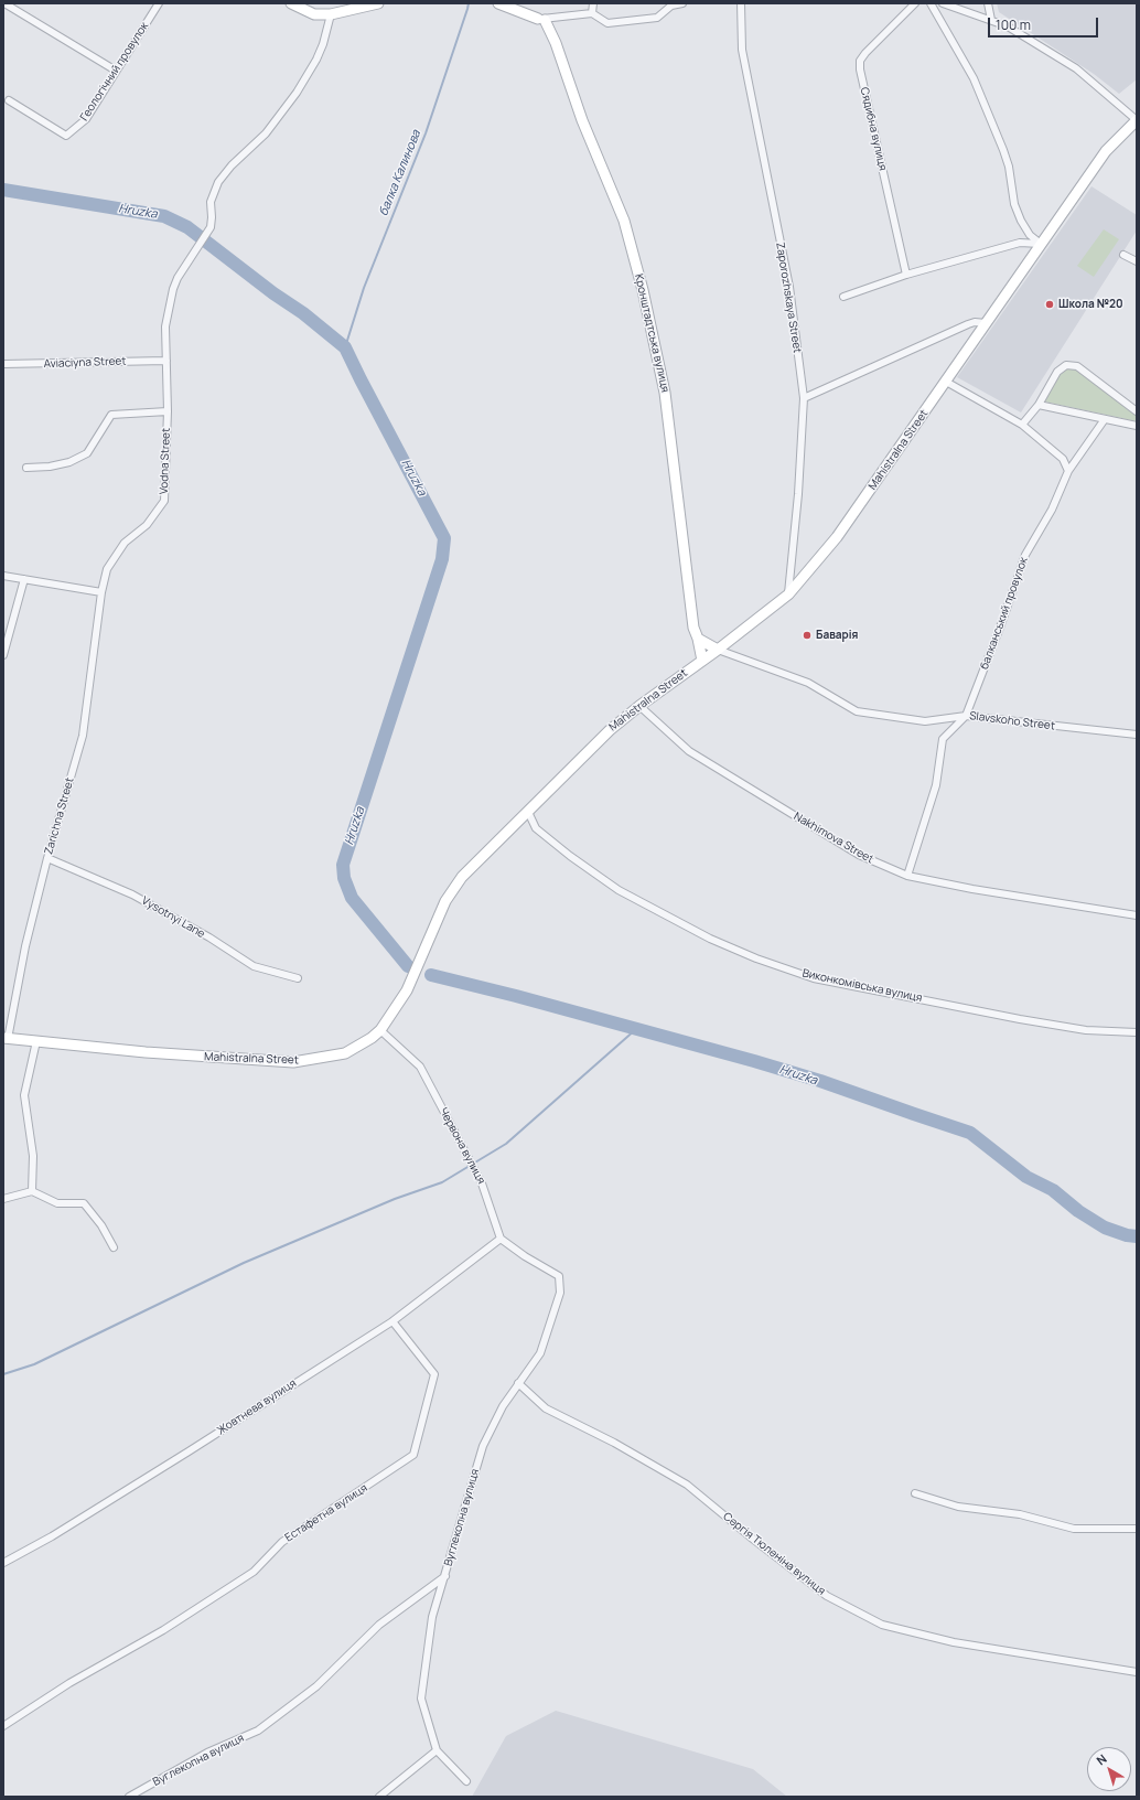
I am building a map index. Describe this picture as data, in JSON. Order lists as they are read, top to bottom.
{
  "streets": {
    "main road": ["Кронштадтська вулиця", "Mahistralna Street"],
    "street": [
      "Геологічний провулок",
      "Сядибна вулиця",
      "Zaporozhskaya Street",
      "Aviaciyna Street",
      "Vodna Street",
      "балканський провулок",
      "Slavskoho Street",
      "Zarichna Street",
      "Nakhimova Street",
      "Vysotnyi Lane",
      "Виконкомівська вулиця",
      "Червона вулиця",
      "Жовтнева вулиця",
      "Естафетна вулиця",
      "Вуглекопна вулиця",
      "Сергія Тюленіна вулиця"
    ]
  },
  "crossings": [
    ["Zaporozhskaya Street", "Mahistralna Street"],
    ["Кронштадтська вулиця", "Mahistralna Street"],
    ["Aviaciyna Street", "Vodna Street"],
    ["Mahistralna Street", "Slavskoho Street"],
    ["Mahistralna Street", "Zarichna Street"],
    ["Mahistralna Street", "Nakhimova Street"],
    ["Mahistralna Street", "Виконкомівська вулиця"],
    ["Mahistralna Street", "Червона вулиця"],
    ["Vodna Street", "Zarichna Street"],
    ["балканський провулок", "Slavskoho Street"],
    ["балканський провулок", "Nakhimova Street"],
    ["Zarichna Street", "Vysotnyi Lane"],
    ["Червона вулиця", "Жовтнева вулиця"],
    ["Червона вулиця", "Вуглекопна вулиця"],
    ["Жовтнева вулиця", "Естафетна вулиця"],
    ["Жовтнева вулиця", "Вуглекопна вулиця"],
    ["Вуглекопна вулиця", "Сергія Тюленіна вулиця"]
  ],
  "water": ["балка Калинова", "Hruzka"],
  "places": ["Школа №20", "Баварія"],
  "scale_bar": "100 m",
  "north": "top left"
}
